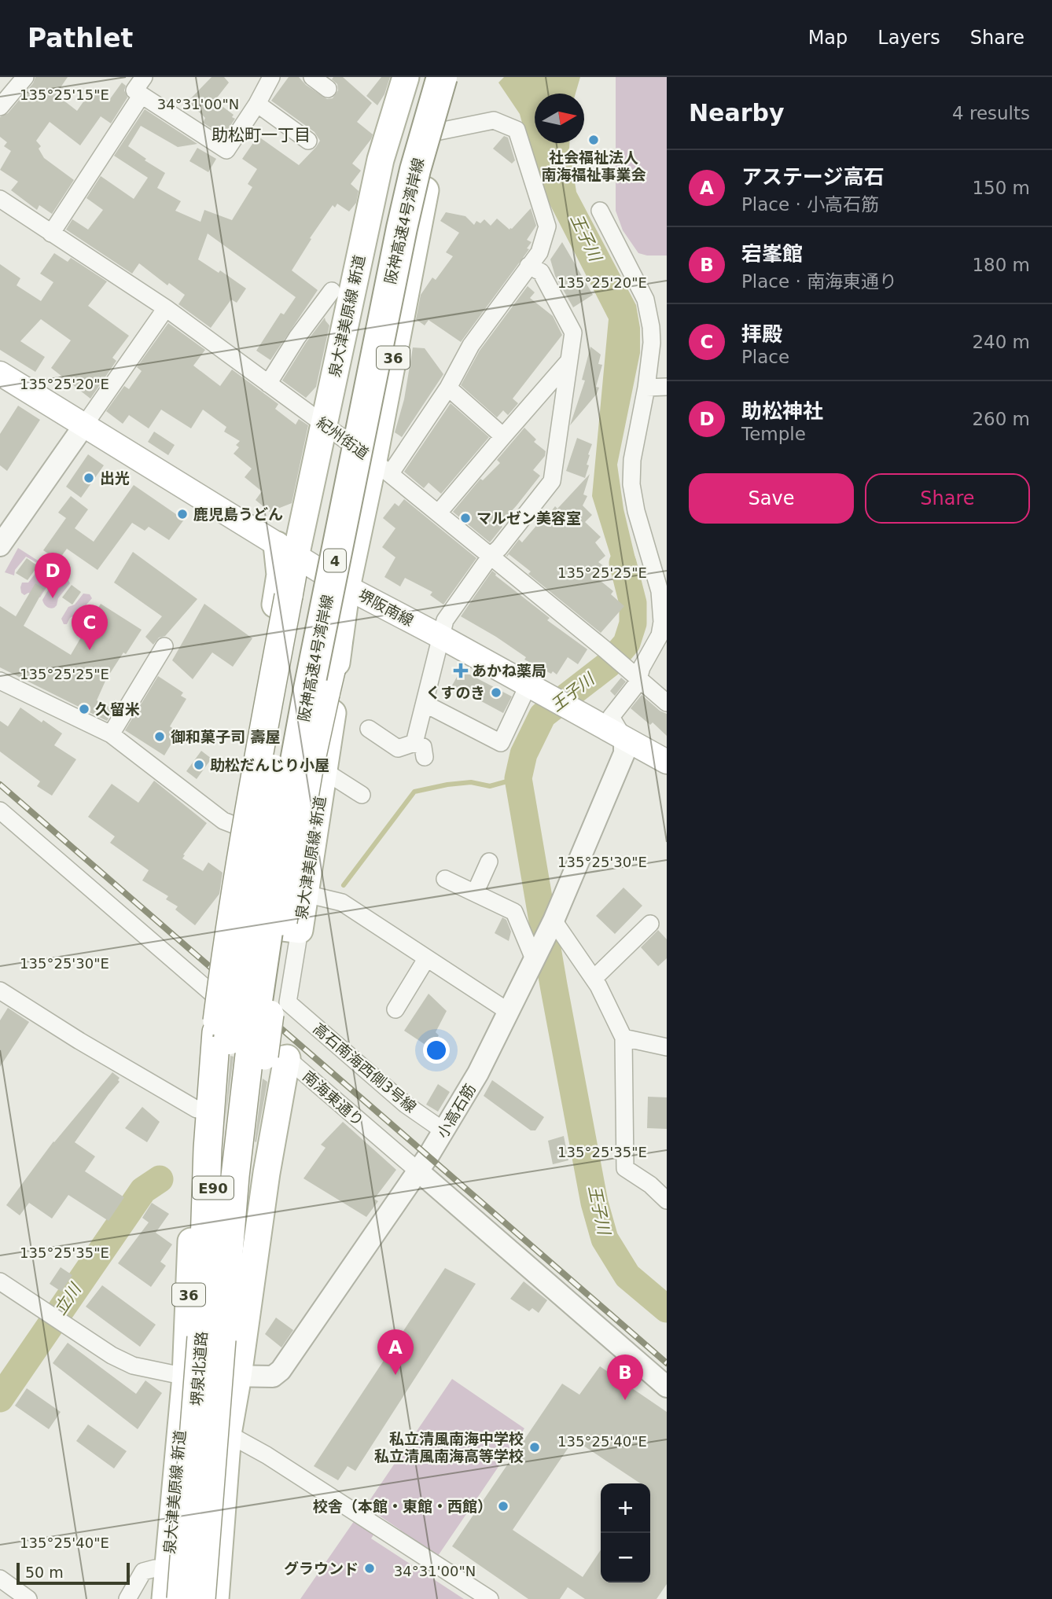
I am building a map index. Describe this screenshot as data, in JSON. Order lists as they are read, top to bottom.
{
  "streets": {
    "highway": [
      "阪神高速4号湾岸線",
      "4",
      "E90",
      "堺泉北道路"
    ],
    "main road": ["泉大津美原線 新道", "36", "堺阪南線"],
    "street": [
      "紀州街道",
      "高石南海西側3号線",
      "南海東通り",
      "小高石筋"
    ]
  },
  "crossings": [
    ["阪神高速4号湾岸線", "堺泉北道路"],
    ["泉大津美原線 新道", "紀州街道"],
    ["泉大津美原線 新道", "堺阪南線"],
    ["泉大津美原線 新道", "高石南海西側3号線"],
    ["泉大津美原線 新道", "南海東通り"],
    ["泉大津美原線 新道", "小高石筋"],
    ["堺阪南線", "小高石筋"],
    ["高石南海西側3号線", "小高石筋"],
    ["南海東通り", "小高石筋"]
  ],
  "districts": ["助松町一丁目"],
  "water": ["王子川", "立川"],
  "places": {
    "other": [
      "社会福祉法人 南海福祉事業会",
      "出光",
      "鹿児島うどん",
      "マルゼン美容室",
      "くすのき",
      "久留米",
      "御和菓子司 壽屋",
      "助松だんじり小屋",
      "私立清風南海中学校 私立清風南海高等学校",
      "校舎（本館・東館・西館）",
      "グラウンド"
    ],
    "health": ["あかね薬局"]
  },
  "scale_bar": "50 m",
  "north": "right",
  "page": {
    "header": "Pathlet",
    "nav": ["Map", "Layers", "Share"],
    "heading": ["Nearby", "4 results"],
    "list": [
      {
        "mark": "A",
        "name": "アステージ高石",
        "note": "Place · 小高石筋",
        "value": "150 m"
      },
      {
        "mark": "B",
        "name": "宕峯館",
        "note": "Place · 南海東通り",
        "value": "180 m"
      },
      {
        "mark": "C",
        "name": "拝殿",
        "note": "Place",
        "value": "240 m"
      },
      {
        "mark": "D",
        "name": "助松神社",
        "note": "Temple",
        "value": "260 m"
      }
    ],
    "buttons": ["Save", "Share"],
    "pins": [
      "D",
      "C",
      "A",
      "B"
    ],
    "map_buttons": ["+", "−"],
    "scale": "50 m"
  },
  "coordinates": [
    "135°25'15\"E",
    "34°31'00\"N",
    "135°25'20\"E",
    "135°25'25\"E",
    "135°25'30\"E",
    "135°25'35\"E",
    "135°25'40\"E"
  ]
}
